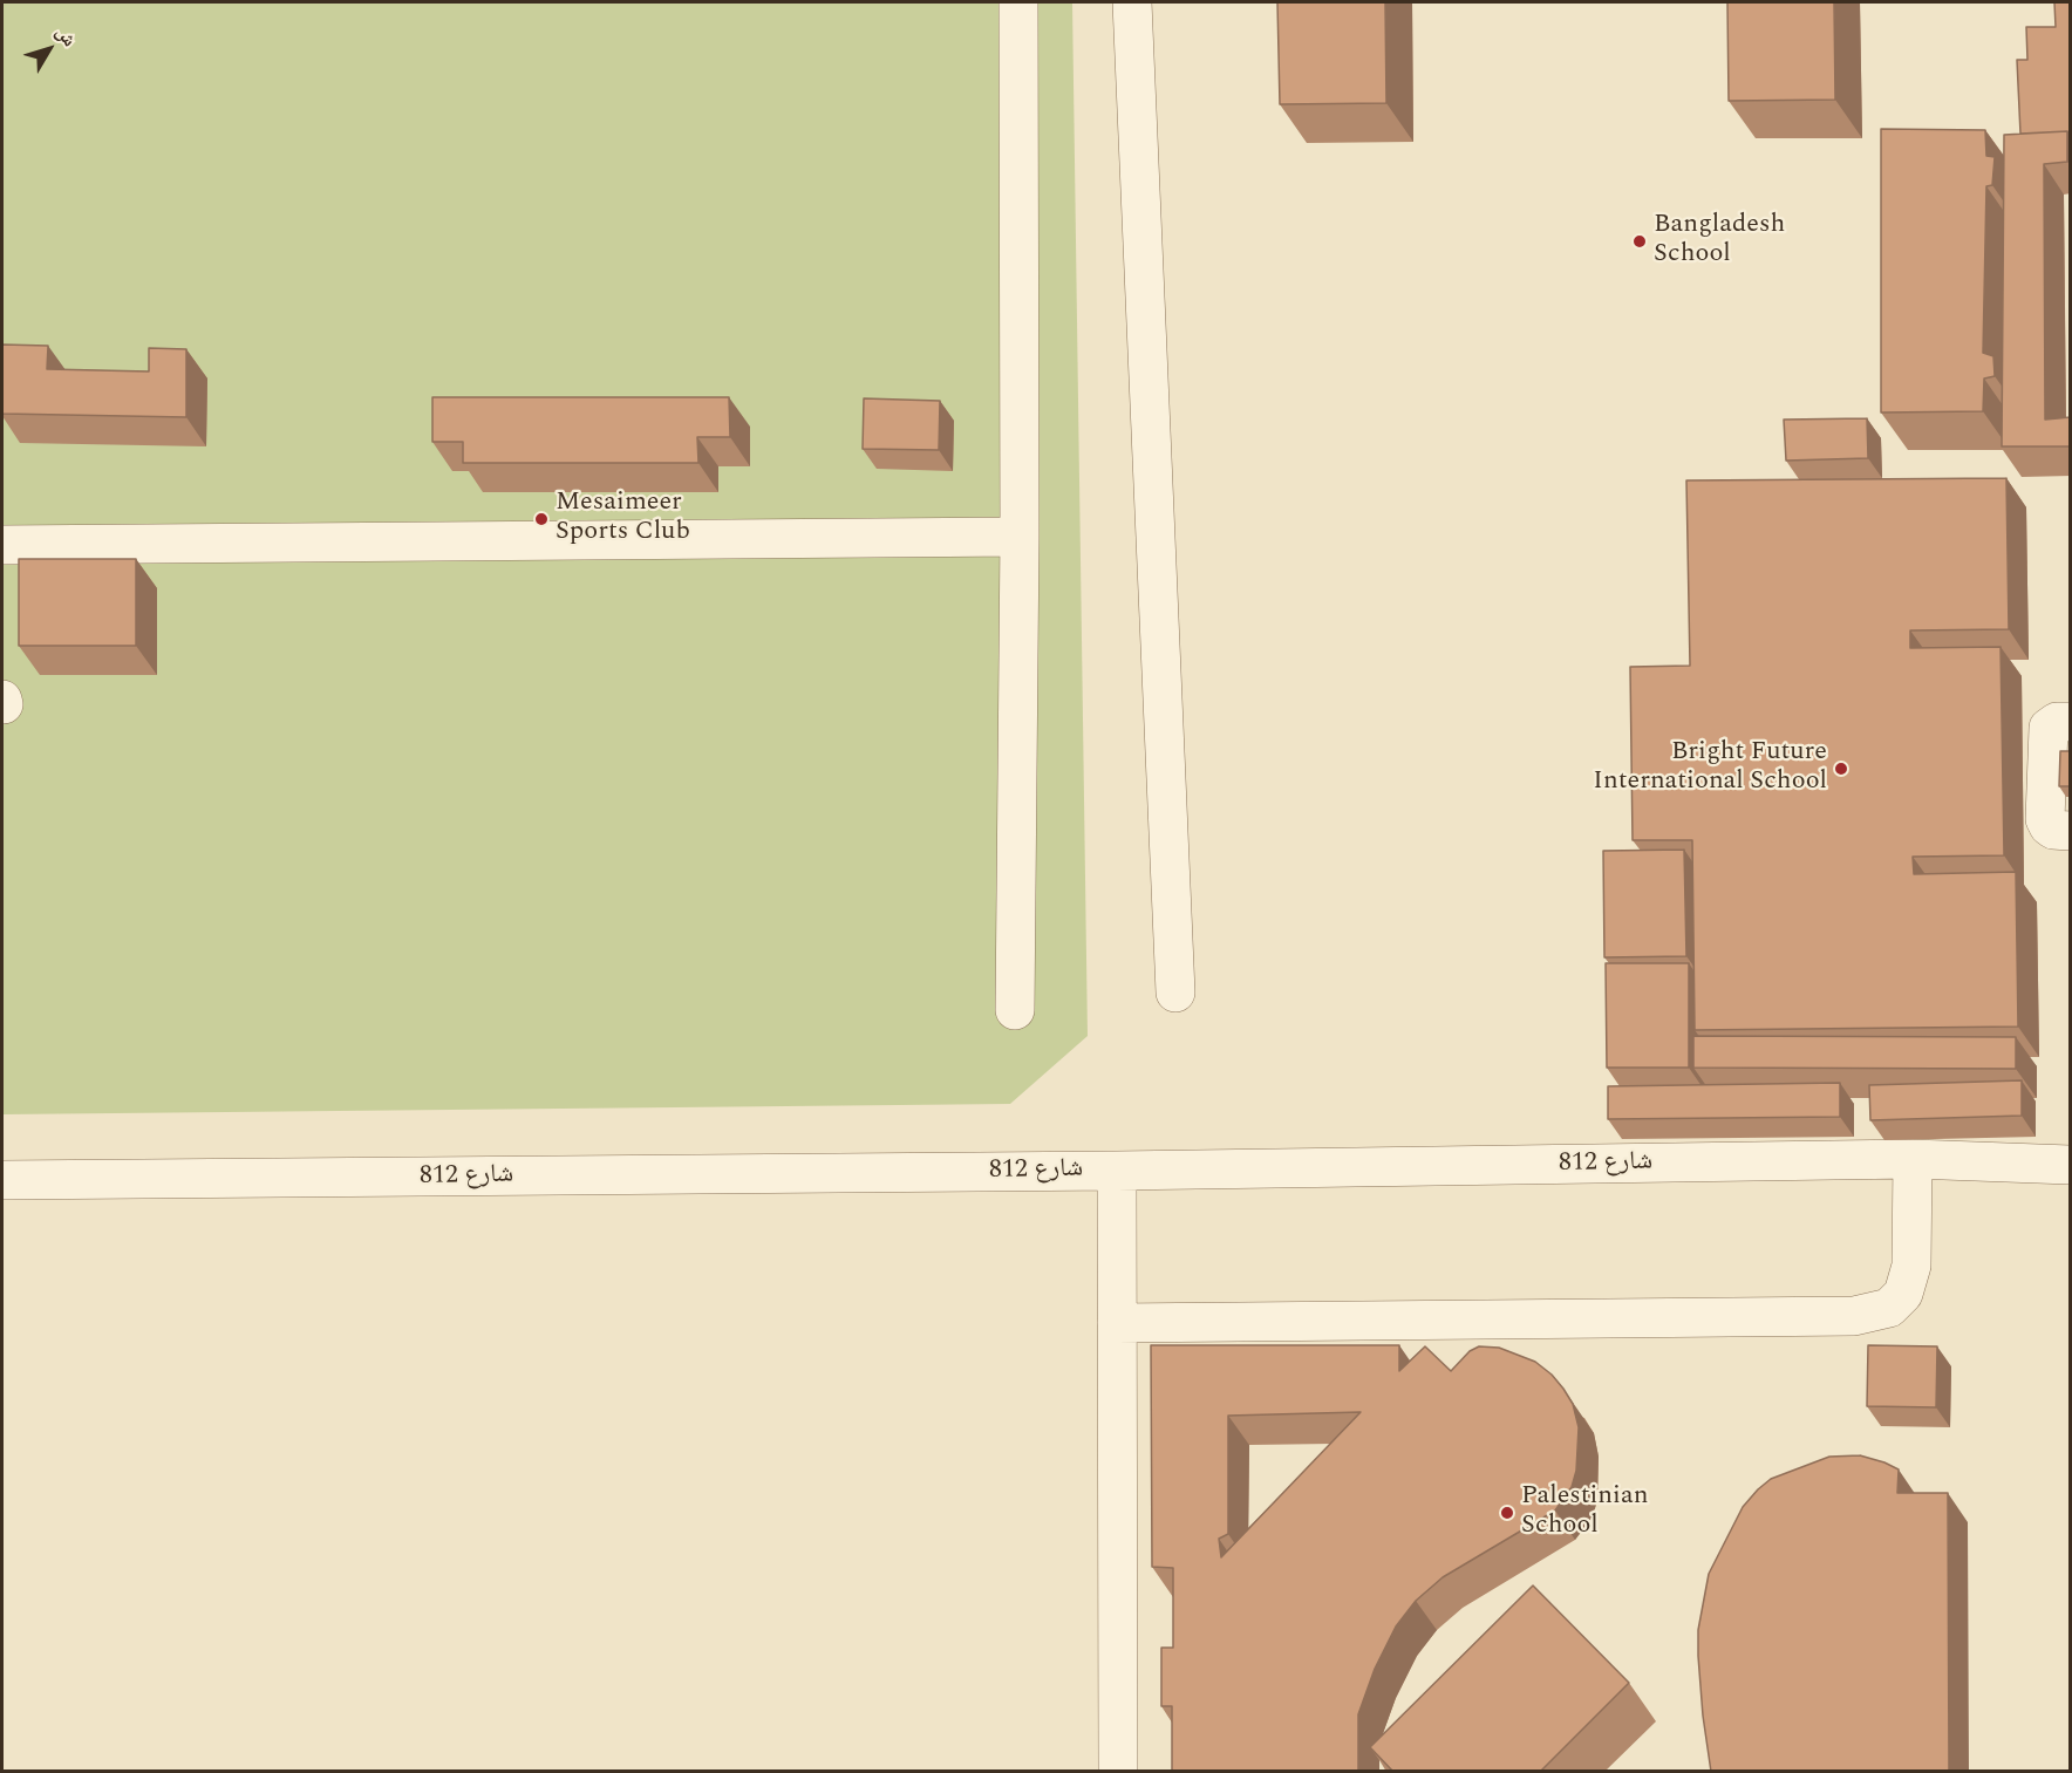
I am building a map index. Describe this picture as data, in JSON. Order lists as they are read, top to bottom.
{
  "streets": {
    "street": ["شارع 812"]
  },
  "places": [
    "Bangladesh School",
    "Mesaimeer Sports Club",
    "Bright Future International School",
    "Palestinian School"
  ],
  "north": "top right"
}
